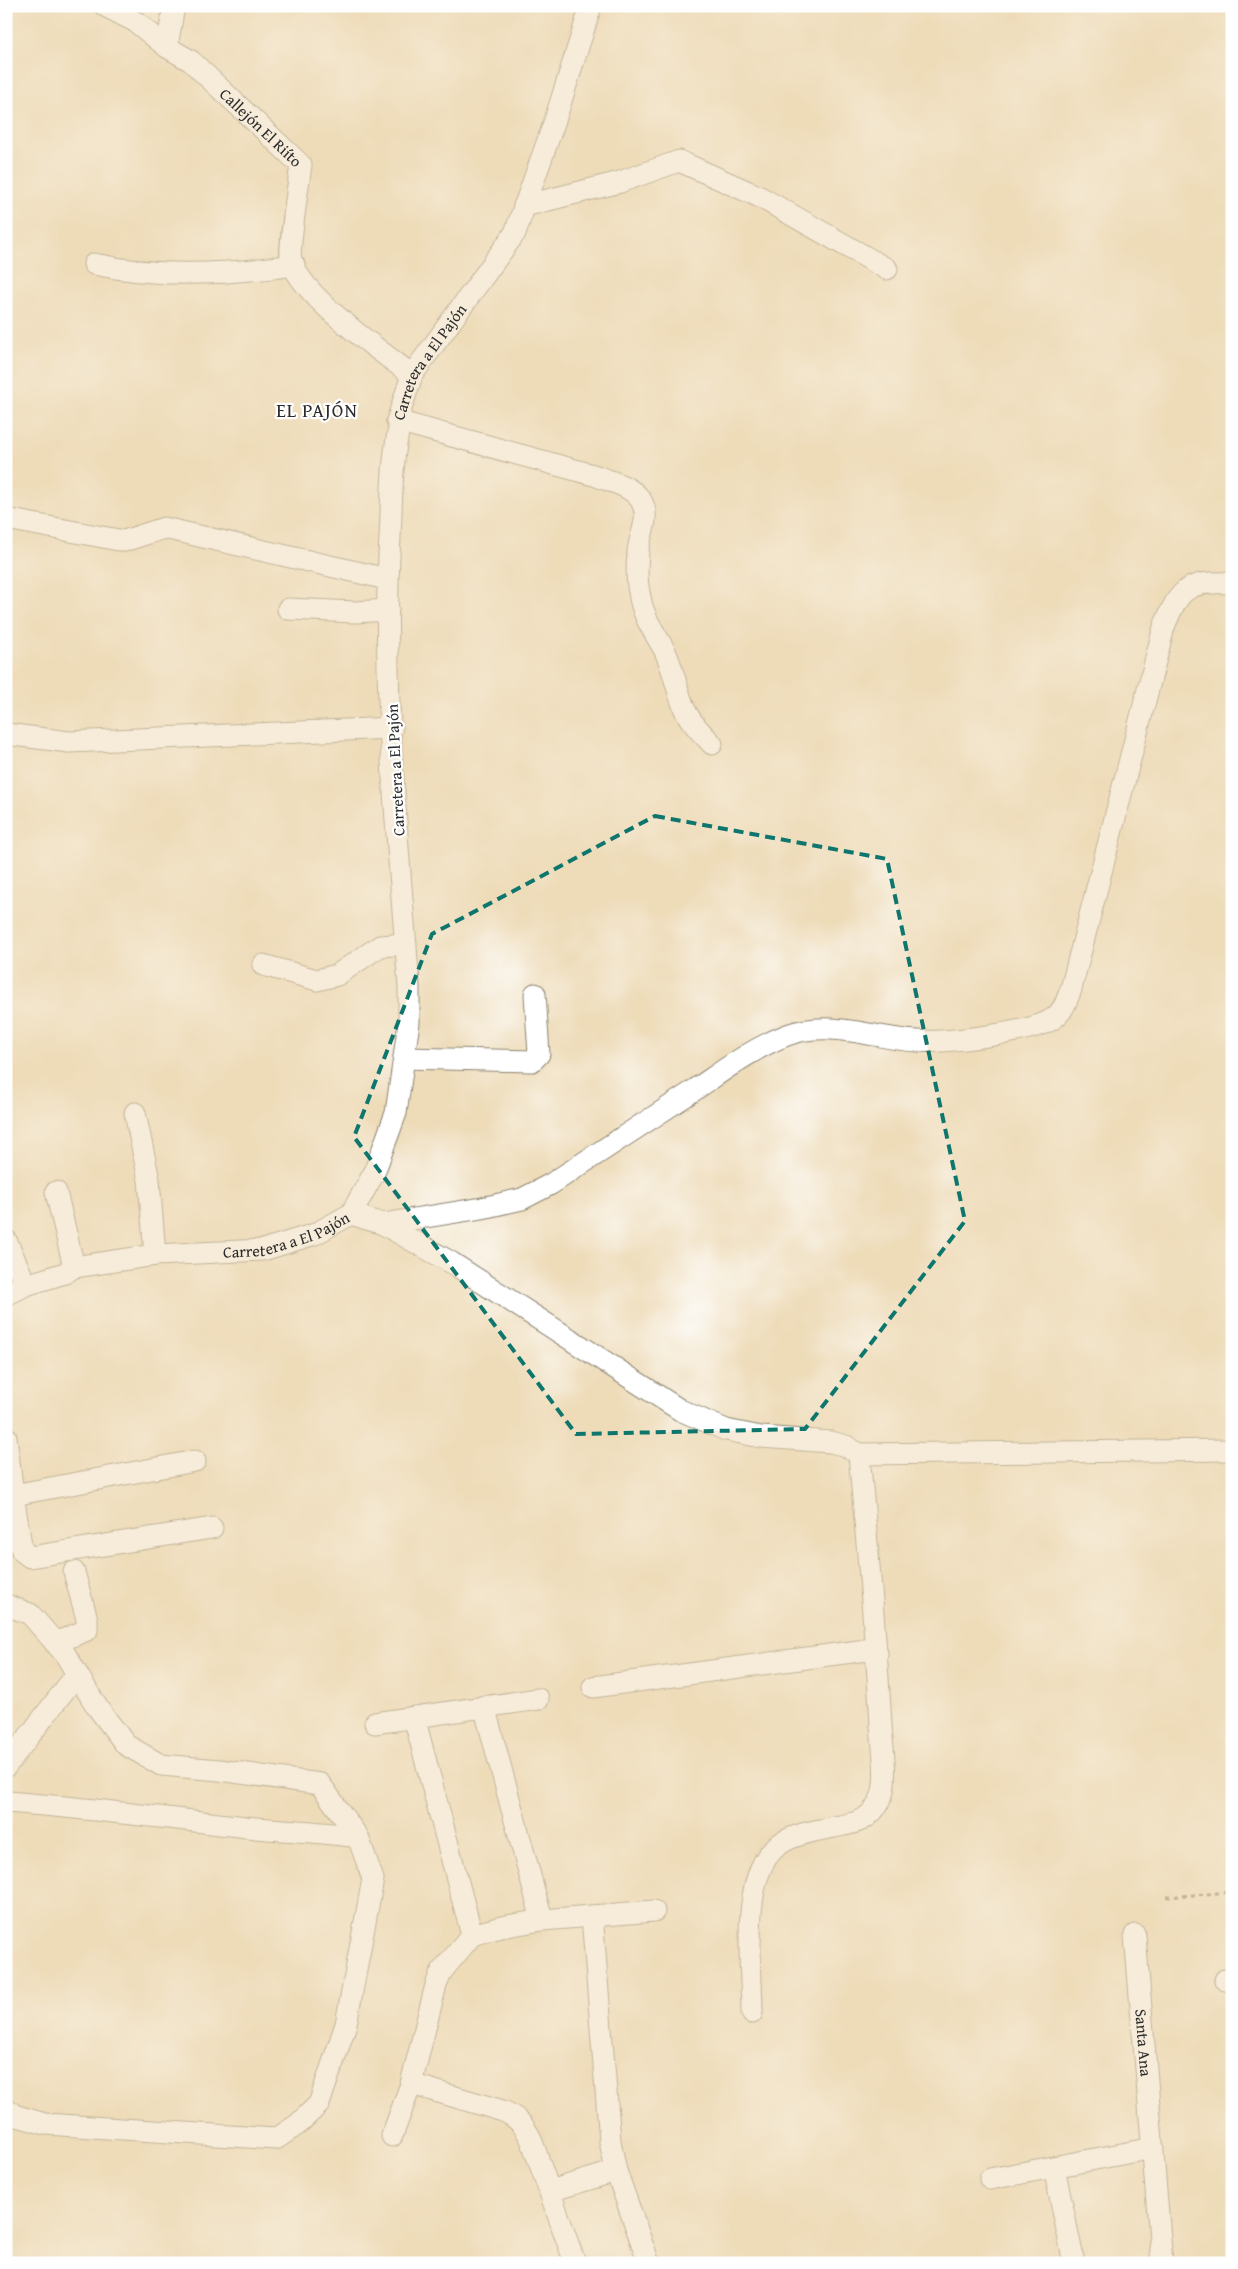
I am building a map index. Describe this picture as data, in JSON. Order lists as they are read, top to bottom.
{
  "streets": {
    "street": ["Callejón El Riíto", "Carretera a El Pajón", "Santa Ana"]
  },
  "crossings": [
    ["Callejón El Riíto", "Carretera a El Pajón"]
  ],
  "districts": ["EL PAJÓN"]
}
